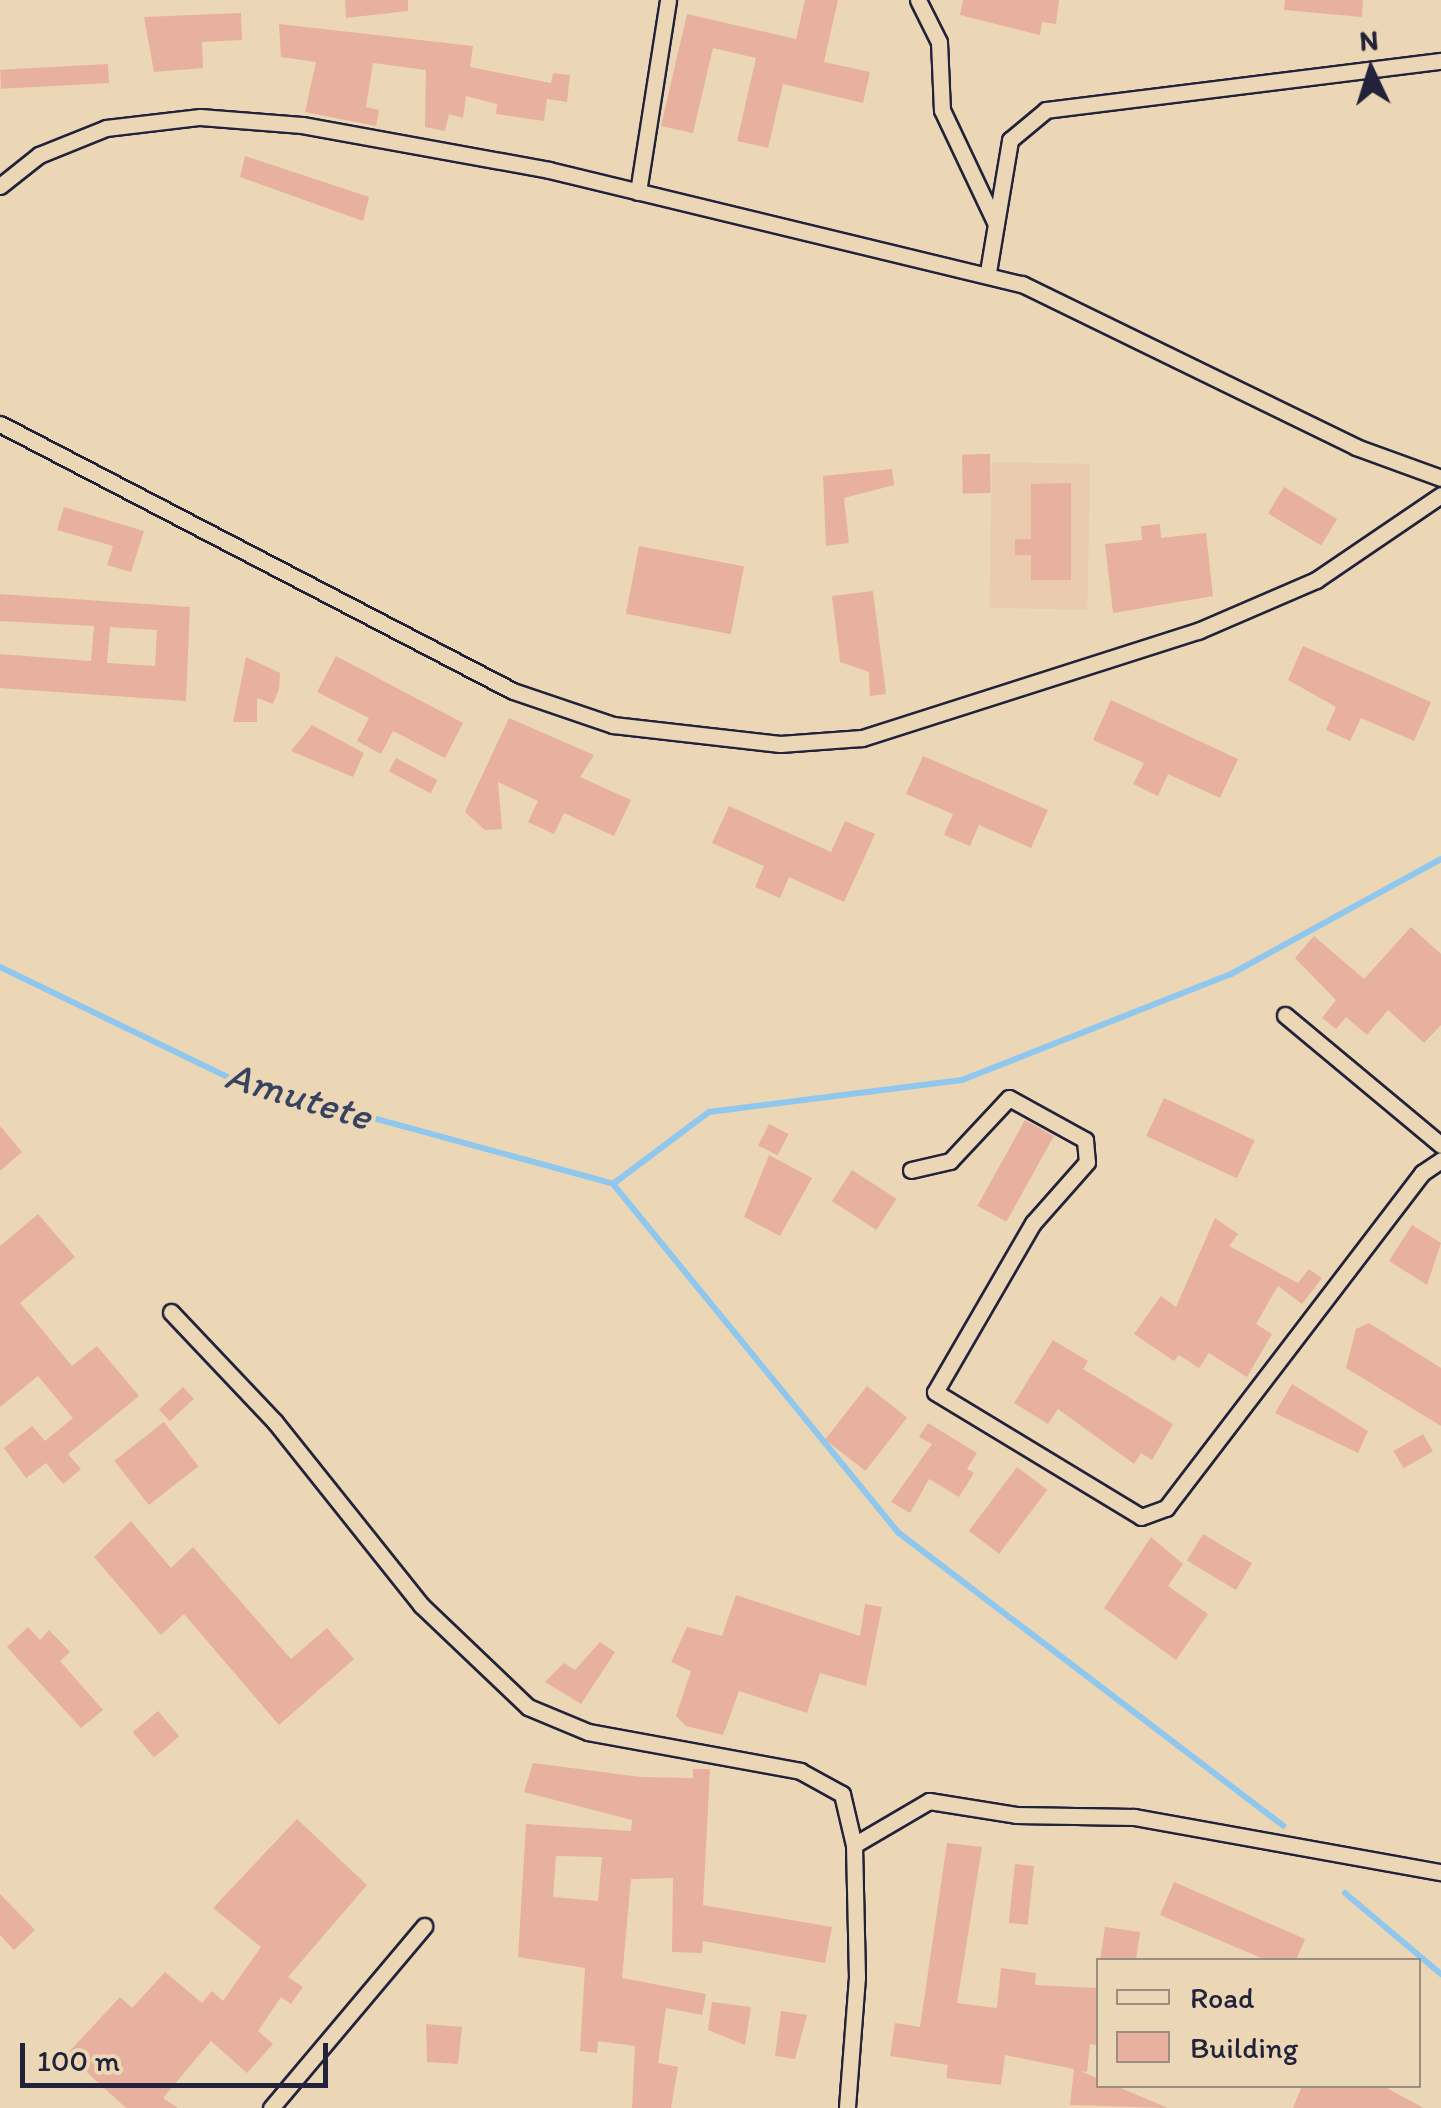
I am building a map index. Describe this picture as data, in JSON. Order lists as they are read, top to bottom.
{
  "water": ["Amutete"],
  "legend": ["Road", "Building"],
  "scale_bar": "100 m",
  "north": "top"
}
